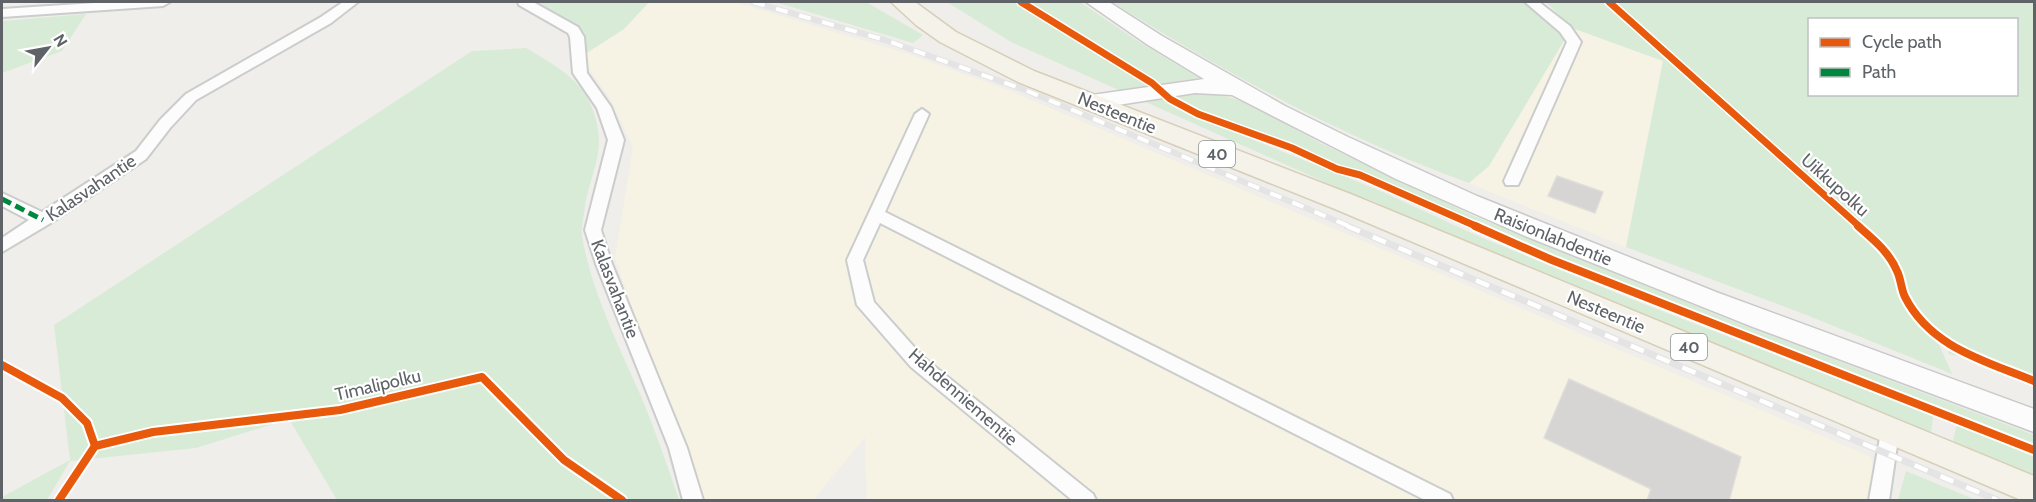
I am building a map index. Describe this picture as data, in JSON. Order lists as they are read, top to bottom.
{
  "streets": {
    "main road": ["Nesteentie", "40", "Raisionlahdentie"],
    "street": ["Kalasvahantie", "Hahdenniementie"],
    "cycle path": ["Uikkupolku", "Timalipolku"]
  },
  "legend": ["Cycle path", "Path"],
  "north": "top right"
}
